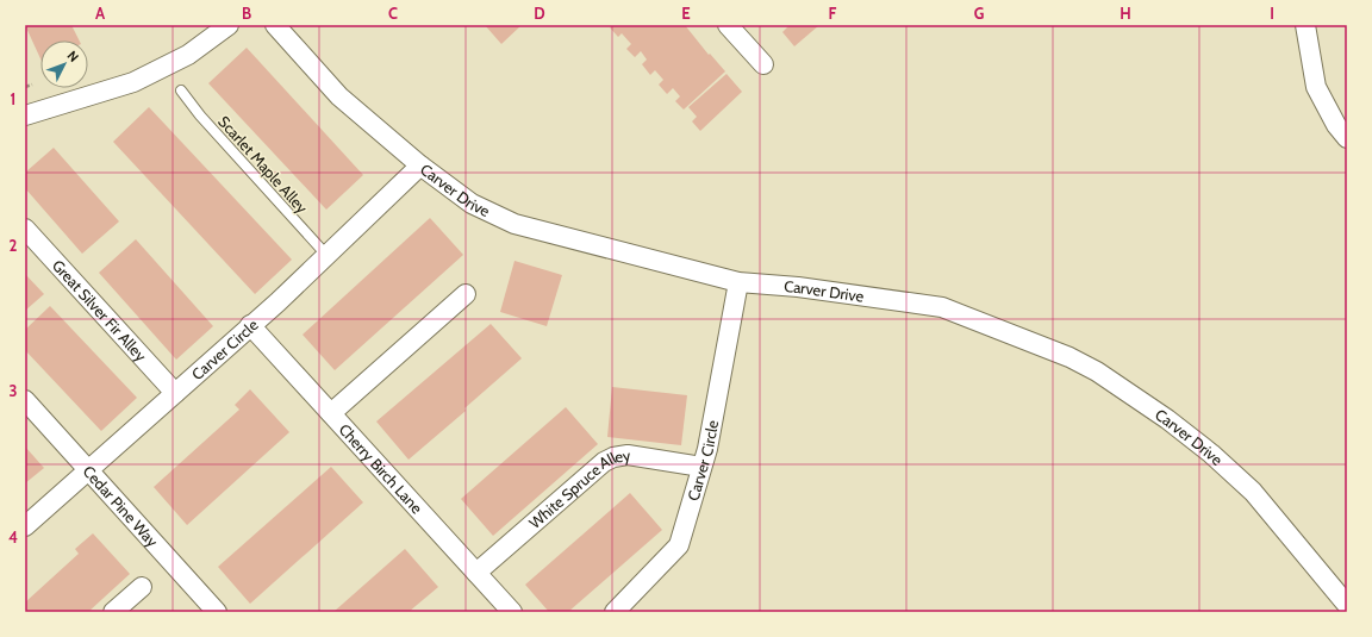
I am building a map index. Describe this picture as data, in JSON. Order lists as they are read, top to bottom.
{
  "streets": {
    "street": [
      "Carver Drive",
      "Great Silver Fir Alley",
      "Carver Circle",
      "Cherry Birch Lane",
      "White Spruce Alley",
      "Cedar Pine Way"
    ],
    "lane": ["Scarlet Maple Alley"]
  },
  "crossings": [
    ["Scarlet Maple Alley", "Carver Circle"],
    ["Carver Drive", "Carver Circle"],
    ["Great Silver Fir Alley", "Carver Circle"],
    ["Carver Circle", "Cherry Birch Lane"],
    ["Carver Circle", "White Spruce Alley"],
    ["Carver Circle", "Cedar Pine Way"],
    ["Cherry Birch Lane", "White Spruce Alley"]
  ],
  "north": "top right",
  "grid": {
    "columns": [
      "A",
      "B",
      "C",
      "D",
      "E",
      "F",
      "G",
      "H",
      "I"
    ],
    "rows": [
      "1",
      "2",
      "3",
      "4"
    ]
  }
}
